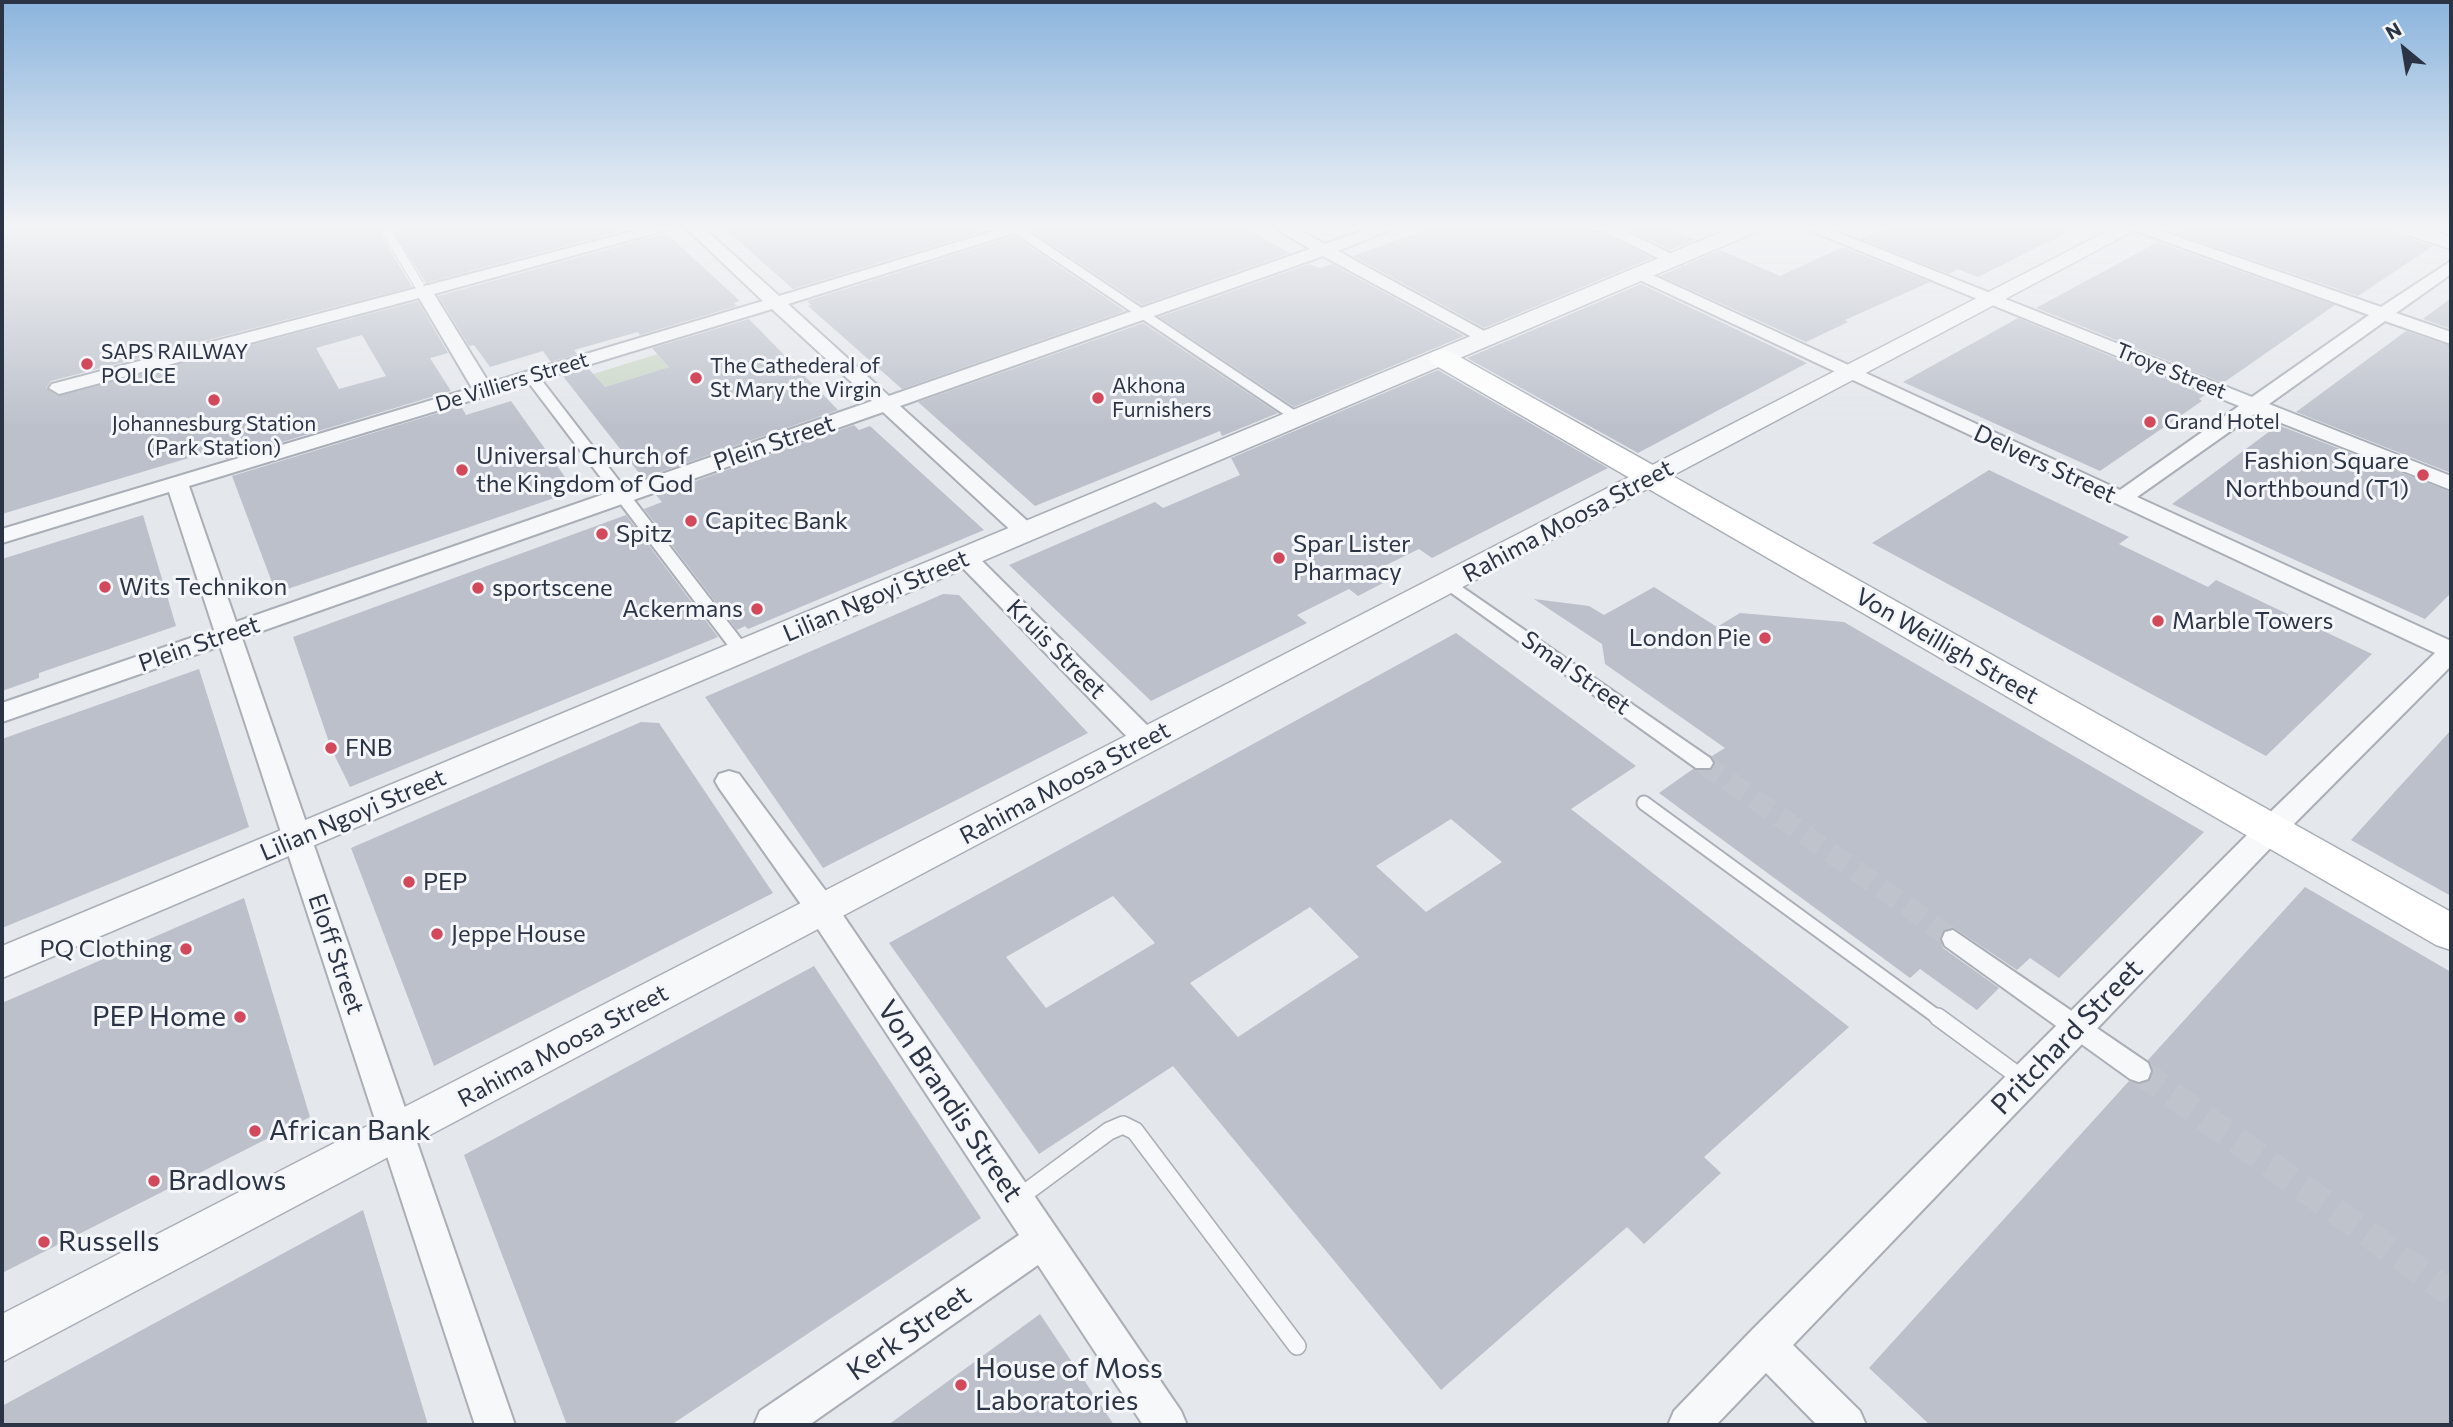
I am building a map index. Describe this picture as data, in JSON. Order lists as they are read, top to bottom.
{
  "streets": {
    "main road": ["Von Weilligh Street"],
    "street": [
      "Troye Street",
      "De Villiers Street",
      "Plein Street",
      "Delvers Street",
      "Rahima Moosa Street",
      "Lilian Ngoyi Street",
      "Kruis Street",
      "Smal Street",
      "Eloff Street",
      "Pritchard Street",
      "Von Brandis Street",
      "Kerk Street"
    ]
  },
  "crossings": [
    ["Troye Street", "Rahima Moosa Street"],
    ["De Villiers Street", "Eloff Street"],
    ["Plein Street", "Eloff Street"],
    ["Delvers Street", "Rahima Moosa Street"],
    ["Delvers Street", "Pritchard Street"],
    ["Rahima Moosa Street", "Von Weilligh Street"],
    ["Rahima Moosa Street", "Kruis Street"],
    ["Rahima Moosa Street", "Smal Street"],
    ["Rahima Moosa Street", "Eloff Street"],
    ["Rahima Moosa Street", "Von Brandis Street"],
    ["Lilian Ngoyi Street", "Von Weilligh Street"],
    ["Lilian Ngoyi Street", "Kruis Street"],
    ["Lilian Ngoyi Street", "Eloff Street"],
    ["Von Weilligh Street", "Pritchard Street"],
    ["Von Brandis Street", "Kerk Street"]
  ],
  "places": [
    "SAPS RAILWAY POLICE",
    "The Cathederal of St Mary the Virgin",
    "Akhona Furnishers",
    "Johannesburg Station (Park Station)",
    "Grand Hotel",
    "Universal Church of the Kingdom of God",
    "Fashion Square Northbound (T1)",
    "Capitec Bank",
    "Spitz",
    "Spar Lister Pharmacy",
    "Wits Technikon",
    "sportscene",
    "Ackermans",
    "Marble Towers",
    "London Pie",
    "FNB",
    "PEP",
    "Jeppe House",
    "PQ Clothing",
    "PEP Home",
    "African Bank",
    "Bradlows",
    "Russells",
    "House of Moss Laboratories"
  ],
  "north": "top left"
}
